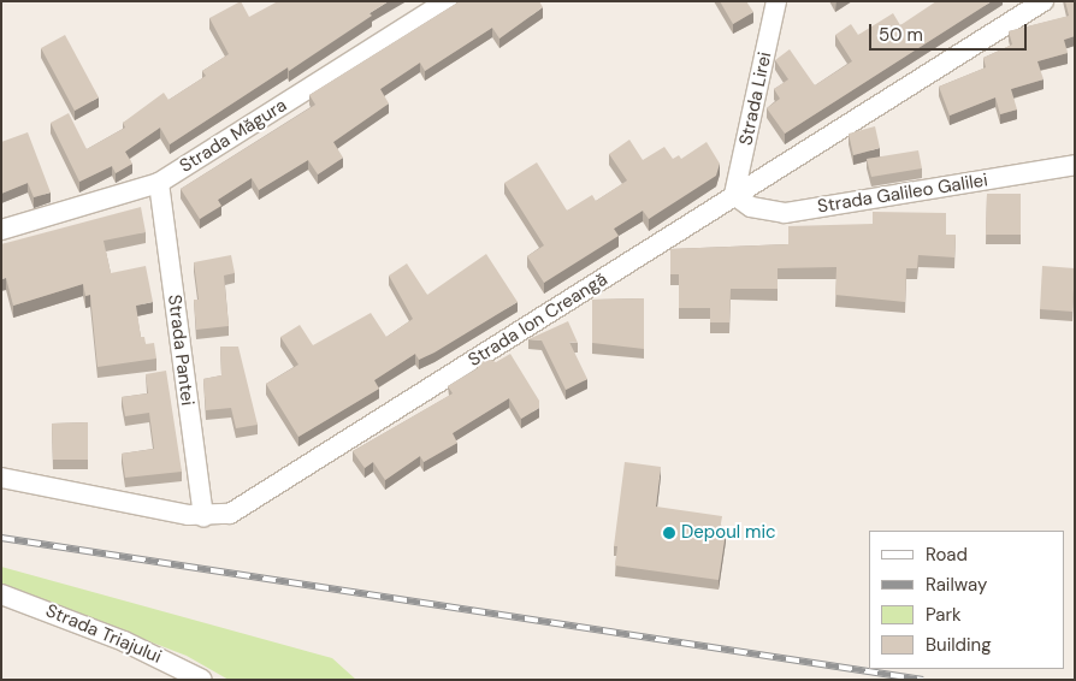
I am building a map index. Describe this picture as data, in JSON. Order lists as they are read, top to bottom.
{
  "streets": {
    "street": [
      "Strada Lirei",
      "Strada Măgura",
      "Strada Galileo Galilei",
      "Strada Ion Creangă",
      "Strada Pantei",
      "Strada Triajului"
    ]
  },
  "crossings": [
    ["Strada Lirei", "Strada Galileo Galilei"],
    ["Strada Lirei", "Strada Ion Creangă"],
    ["Strada Măgura", "Strada Pantei"],
    ["Strada Galileo Galilei", "Strada Ion Creangă"],
    ["Strada Ion Creangă", "Strada Pantei"]
  ],
  "places": ["Depoul mic"],
  "legend": [
    "Road",
    "Railway",
    "Park",
    "Building"
  ],
  "scale_bar": "50 m"
}
